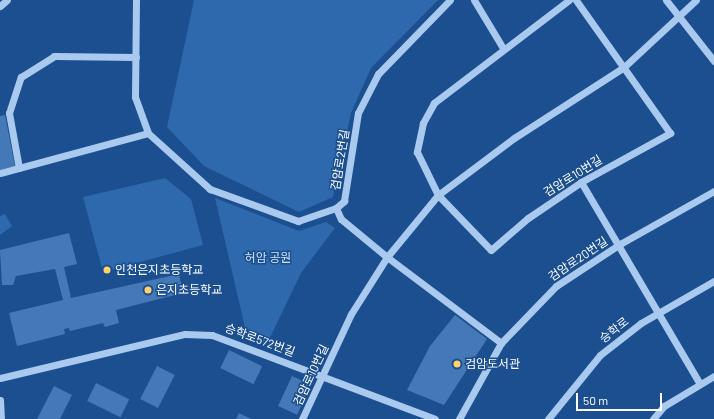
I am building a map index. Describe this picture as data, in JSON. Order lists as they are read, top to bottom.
{
  "streets": {
    "street": [
      "검암로2번길",
      "검암로10번길",
      "검암로20번길",
      "승학로",
      "승학로572번길"
    ]
  },
  "crossings": [
    ["검암로10번길", "승학로572번길"]
  ],
  "parks": ["허암 공원"],
  "places": ["인천은지초등학교", "은지초등학교", "검암도서관"],
  "scale_bar": "50 m"
}
